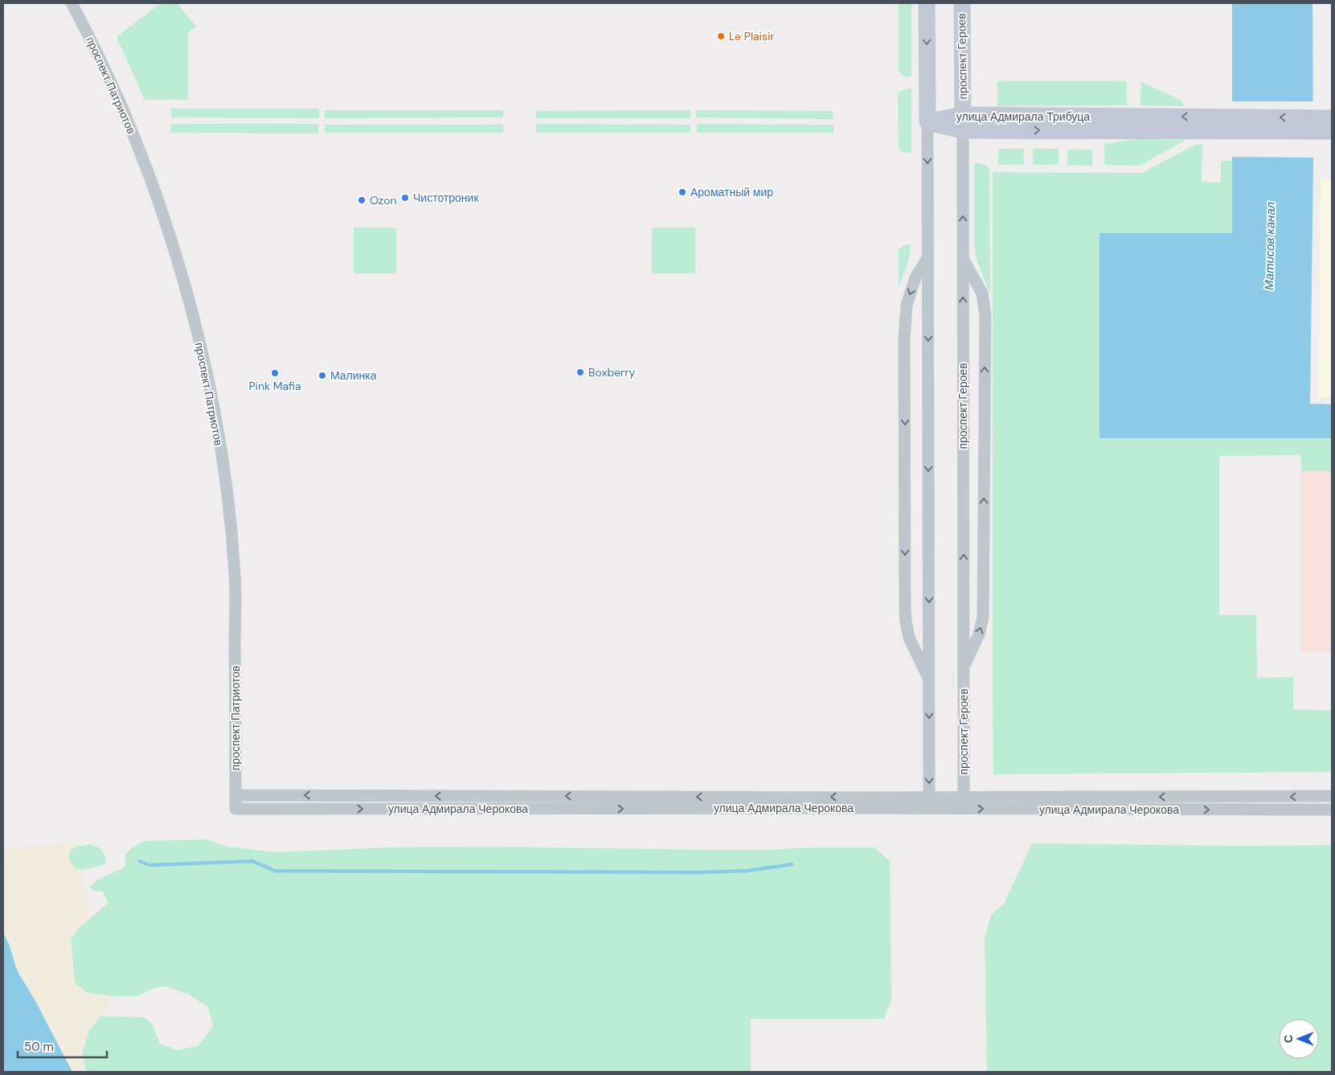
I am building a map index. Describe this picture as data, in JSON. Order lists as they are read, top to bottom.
{
  "streets": {
    "street": [
      "проспект Героев",
      "проспект Патриотов",
      "улица Адмирала Трибуца",
      "улица Адмирала Черокова"
    ]
  },
  "crossings": [
    ["проспект Героев", "улица Адмирала Трибуца"],
    ["проспект Героев", "улица Адмирала Черокова"],
    ["проспект Патриотов", "улица Адмирала Черокова"]
  ],
  "water": ["Матисов канал"],
  "places": [
    "Le Plaisir",
    "Ароматный мир",
    "Чистотроник",
    "Ozon",
    "Boxberry",
    "Pink Mafia",
    "Малинка"
  ],
  "scale_bar": "50 m",
  "north": "left"
}
